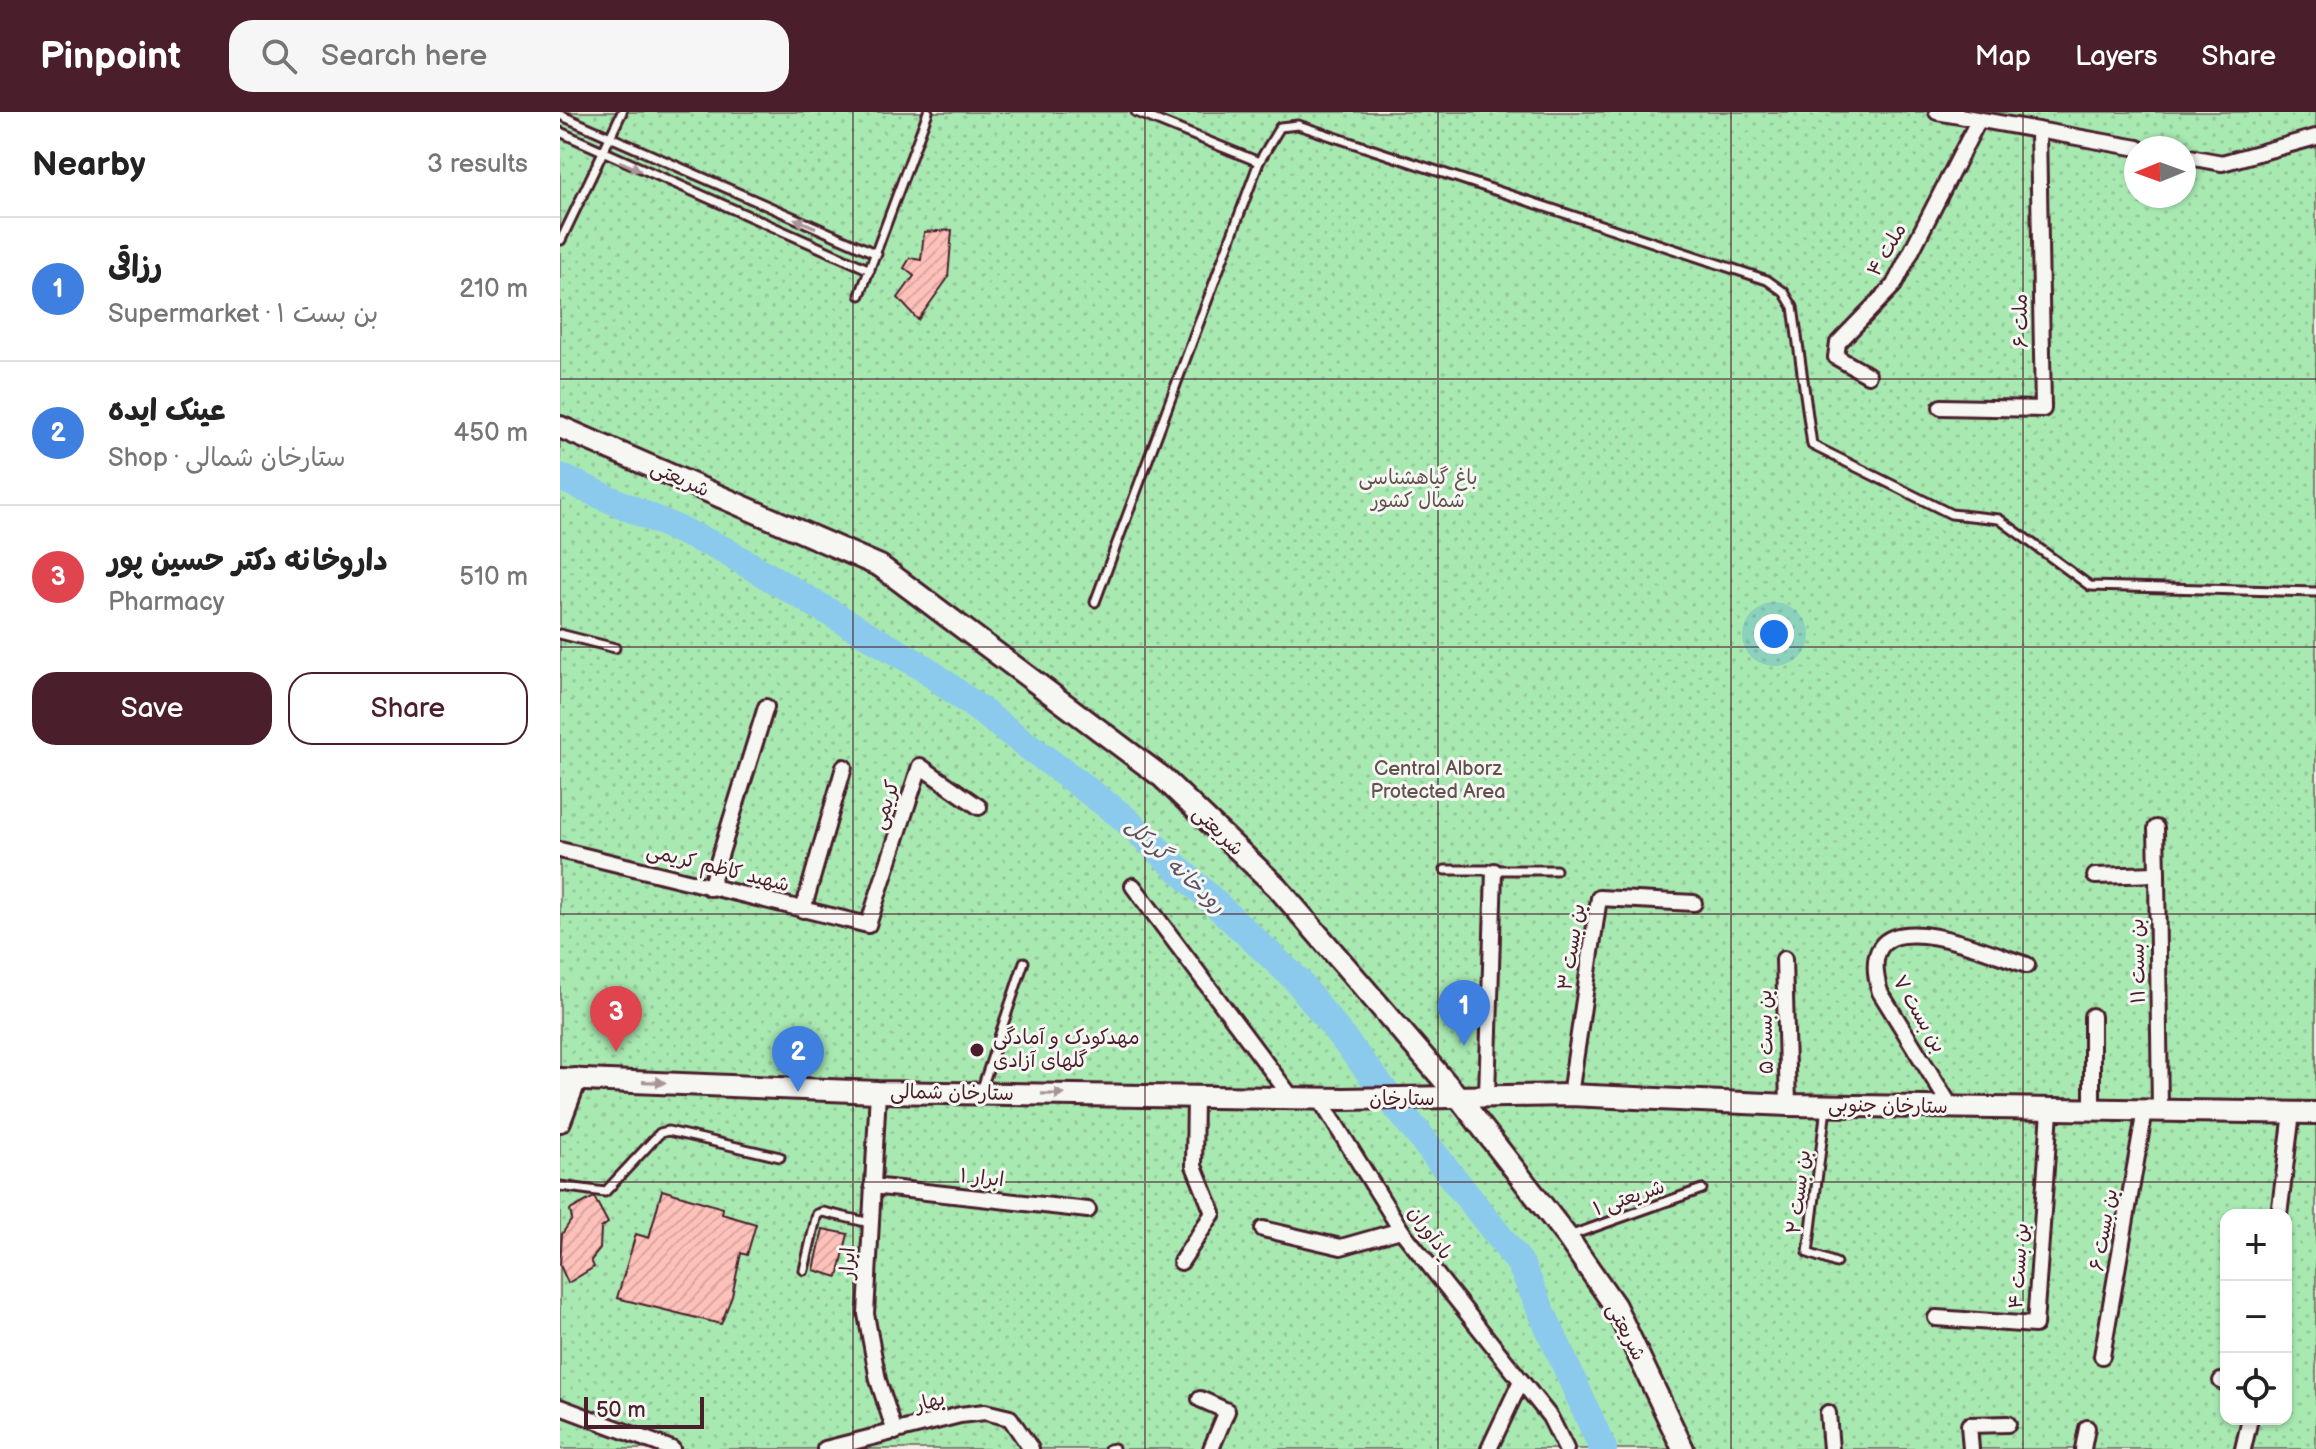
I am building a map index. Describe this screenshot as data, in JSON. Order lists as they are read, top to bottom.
{
  "streets": {
    "main road": [
      "شریعتی",
      "ستارخان شمالی",
      "ستارخان",
      "ستارخان جنوبی"
    ],
    "street": [
      "ملت ۴",
      "ملت ۶",
      "کریمی",
      "شهید کاظم کریمی",
      "بن بست ۳",
      "بن بست ۱۱",
      "بن بست ۷",
      "بن بست ۵",
      "ابرار ۱",
      "بن بست ۶",
      "یادآوران",
      "ابرار",
      "بن بست ۴",
      "بهار"
    ],
    "lane": ["بن بست ۲", "شریعتی ۱"]
  },
  "crossings": [
    ["شریعتی", "ستارخان"],
    ["شریعتی", "ستارخان جنوبی"],
    ["شریعتی", "شریعتی ۱"],
    ["کریمی", "شهید کاظم کریمی"],
    ["بن بست ۳", "ستارخان جنوبی"],
    ["بن بست ۱۱", "ستارخان جنوبی"],
    ["بن بست ۱۱", "بن بست ۶"],
    ["بن بست ۷", "ستارخان جنوبی"],
    ["بن بست ۵", "ستارخان جنوبی"],
    ["ستارخان شمالی", "ستارخان"],
    ["ستارخان شمالی", "یادآوران"],
    ["ستارخان شمالی", "ابرار"],
    ["ستارخان", "ستارخان جنوبی"],
    ["ستارخان جنوبی", "بن بست ۲"],
    ["ستارخان جنوبی", "بن بست ۶"],
    ["ستارخان جنوبی", "بن بست ۴"],
    ["ابرار ۱", "ابرار"],
    ["ابرار", "بهار"]
  ],
  "one_way": ["ستارخان شمالی"],
  "water": ["رودخانه گردکل"],
  "parks": ["باغ گیاهشناسی شمال کشور", "Central Alborz Protected Area"],
  "places": ["مهدکودک و آمادگی گلهای آزادی"],
  "scale_bar": "50 m",
  "north": "left",
  "page": {
    "header": "Pinpoint",
    "search": "Search here",
    "nav": ["Map", "Layers", "Share"],
    "heading": ["Nearby", "3 results"],
    "list": [
      {
        "mark": "1",
        "name": "رزاقی",
        "note": "Supermarket · بن بست ۱",
        "value": "210 m"
      },
      {
        "mark": "2",
        "name": "عینک ایده",
        "note": "Shop · ستارخان شمالی",
        "value": "450 m"
      },
      {
        "mark": "3",
        "name": "داروخانه دکتر حسین پور",
        "note": "Pharmacy",
        "value": "510 m"
      }
    ],
    "buttons": ["Save", "Share"],
    "pins": ["1", "3", "2"],
    "map_buttons": ["+", "−"],
    "scale": "50 m"
  }
}
